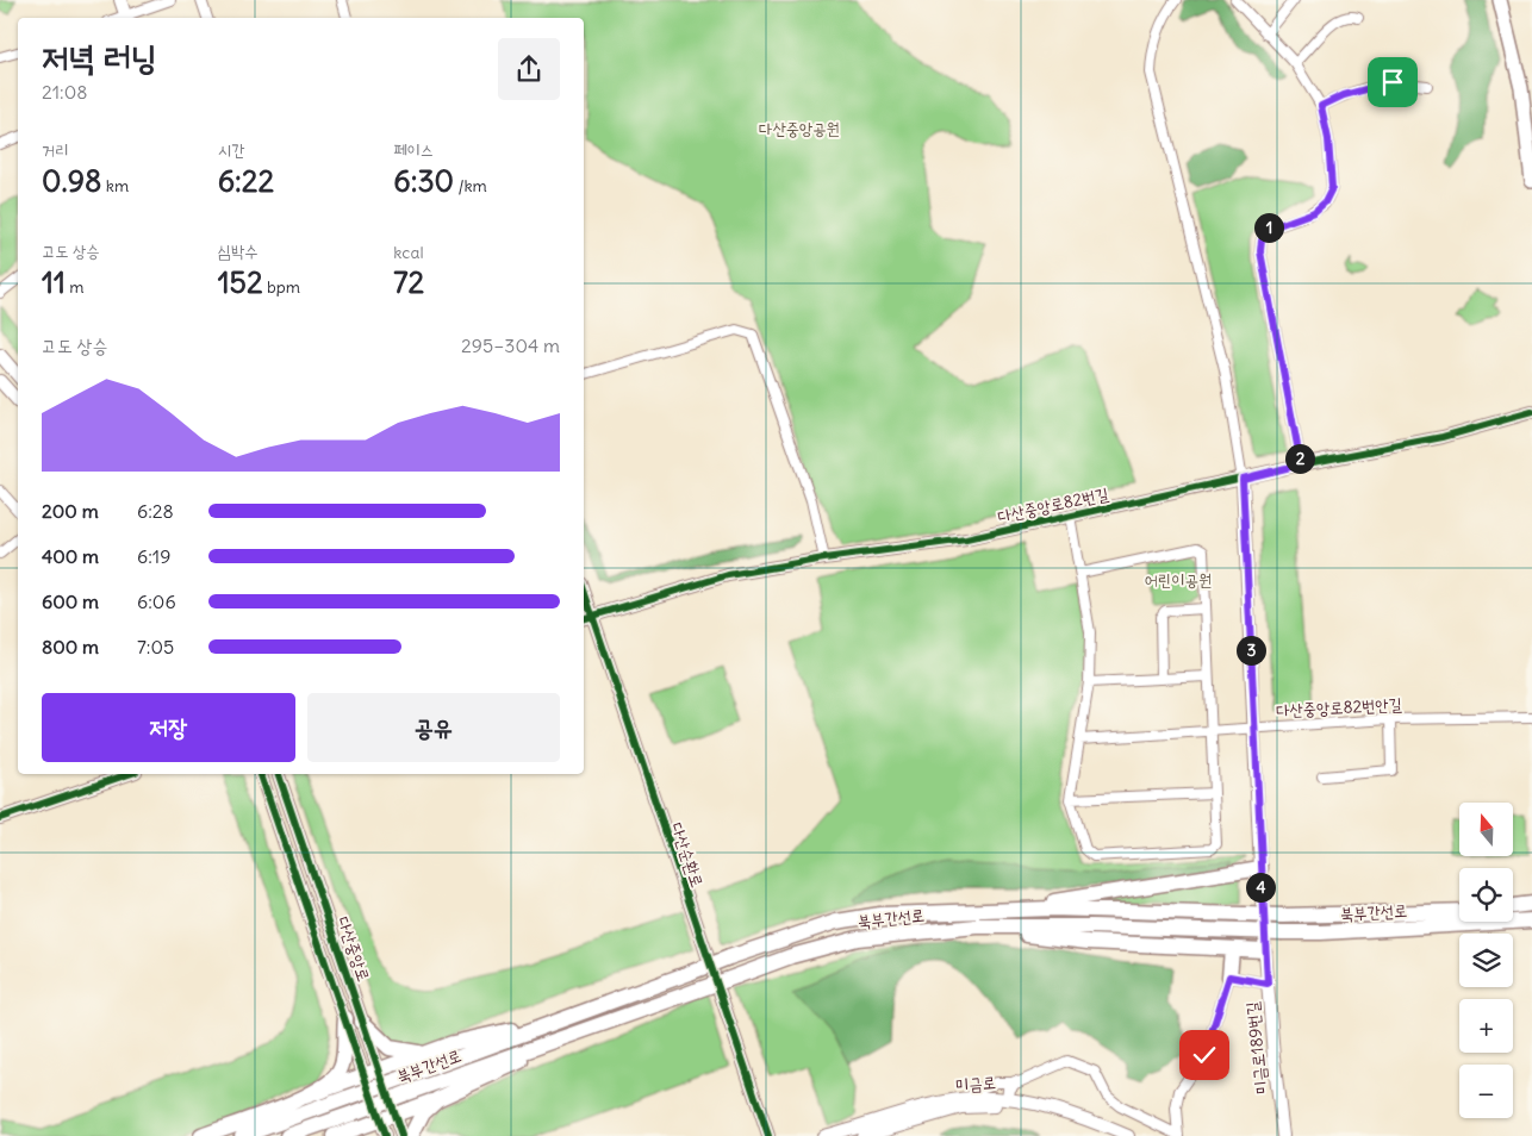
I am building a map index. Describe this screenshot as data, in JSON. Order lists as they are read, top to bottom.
{
  "streets": {
    "highway": ["북부간선로"],
    "street": [
      "다산중앙로82번길",
      "다산중앙로82번안길",
      "다산순환로",
      "다산중앙로",
      "미금로189번길",
      "미금로"
    ]
  },
  "crossings": [
    ["다산중앙로82번길", "다산중앙로82번안길"],
    ["다산중앙로82번길", "다산순환로"],
    ["다산중앙로82번안길", "미금로189번길"]
  ],
  "parks": ["다산중앙공원", "어린이공원"],
  "north": "top",
  "page": {
    "heading": ["저녁 러닝", "21:08"],
    "stats": [
      ["거리", "0.98 km"],
      ["시간", "6:22"],
      ["페이스", "6:30 /km"],
      ["고도 상승", "11 m"],
      ["심박수", "152 bpm"],
      ["kcal", "72"]
    ],
    "pins": [
      "1",
      "2",
      "3",
      "4"
    ],
    "chart": ["고도 상승", "295–304 m"],
    "list": [
      {
        "name": "200 m",
        "note": "6:28"
      },
      {
        "name": "400 m",
        "note": "6:19"
      },
      {
        "name": "600 m",
        "note": "6:06"
      },
      {
        "name": "800 m",
        "note": "7:05"
      }
    ],
    "buttons": ["저장", "공유"],
    "map_buttons": ["+", "−"]
  }
}
